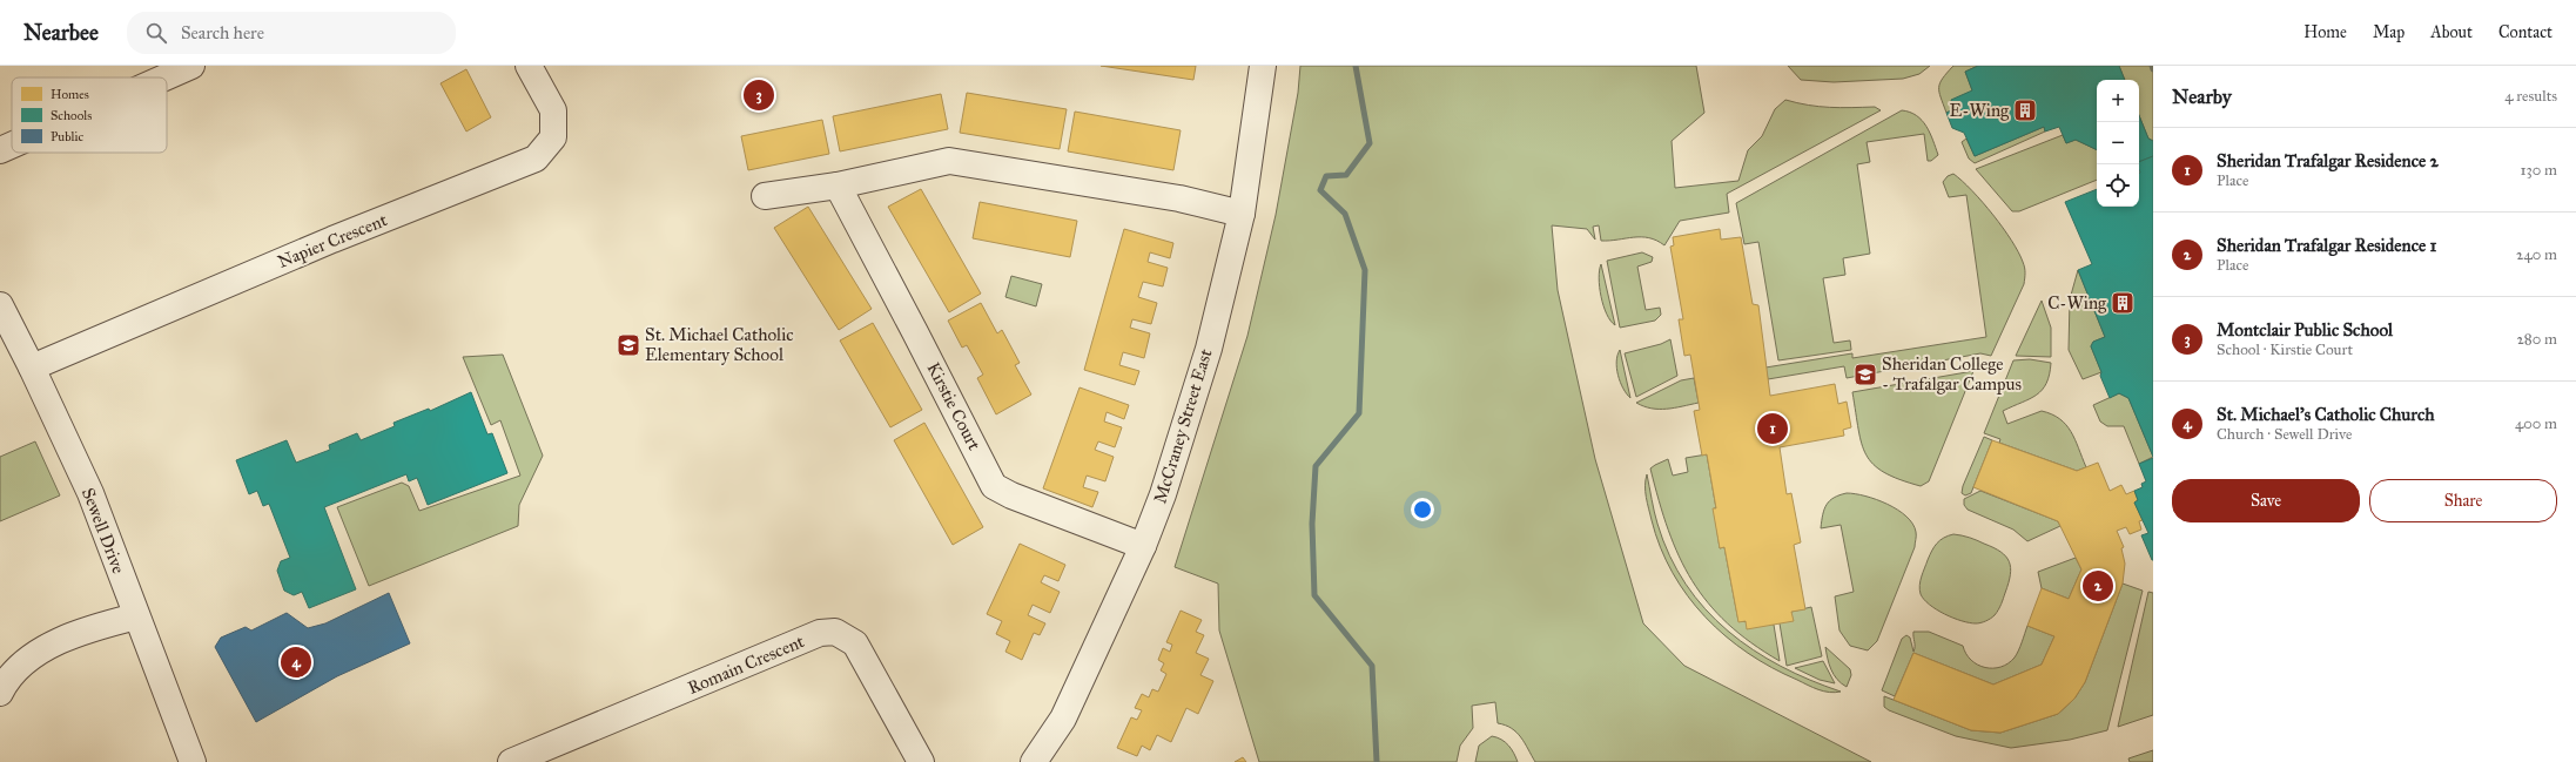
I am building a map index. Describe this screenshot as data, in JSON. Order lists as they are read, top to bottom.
{
  "streets": {
    "street": [
      "Napier Crescent",
      "Kirstie Court",
      "McCraney Street East",
      "Sewell Drive",
      "Romain Crescent"
    ]
  },
  "crossings": [
    ["Napier Crescent", "Sewell Drive"],
    ["Kirstie Court", "McCraney Street East"]
  ],
  "places": {
    "building": ["E-Wing", "C-Wing"],
    "school or university": ["St. Michael Catholic Elementary School", "Sheridan College - Trafalgar Campus"]
  },
  "legend": ["Homes", "Schools", "Public"],
  "page": {
    "header": "Nearbee",
    "search": "Search here",
    "nav": [
      "Home",
      "Map",
      "About",
      "Contact"
    ],
    "heading": ["Nearby", "4 results"],
    "pins": [
      "3",
      "1",
      "2",
      "4"
    ],
    "map_buttons": ["+", "−"],
    "list": [
      {
        "mark": "1",
        "name": "Sheridan Trafalgar Residence 2",
        "note": "Place",
        "value": "130 m"
      },
      {
        "mark": "2",
        "name": "Sheridan Trafalgar Residence 1",
        "note": "Place",
        "value": "240 m"
      },
      {
        "mark": "3",
        "name": "Montclair Public School",
        "note": "School · Kirstie Court",
        "value": "280 m"
      },
      {
        "mark": "4",
        "name": "St. Michael's Catholic Church",
        "note": "Church · Sewell Drive",
        "value": "400 m"
      }
    ],
    "buttons": ["Save", "Share"]
  }
}
